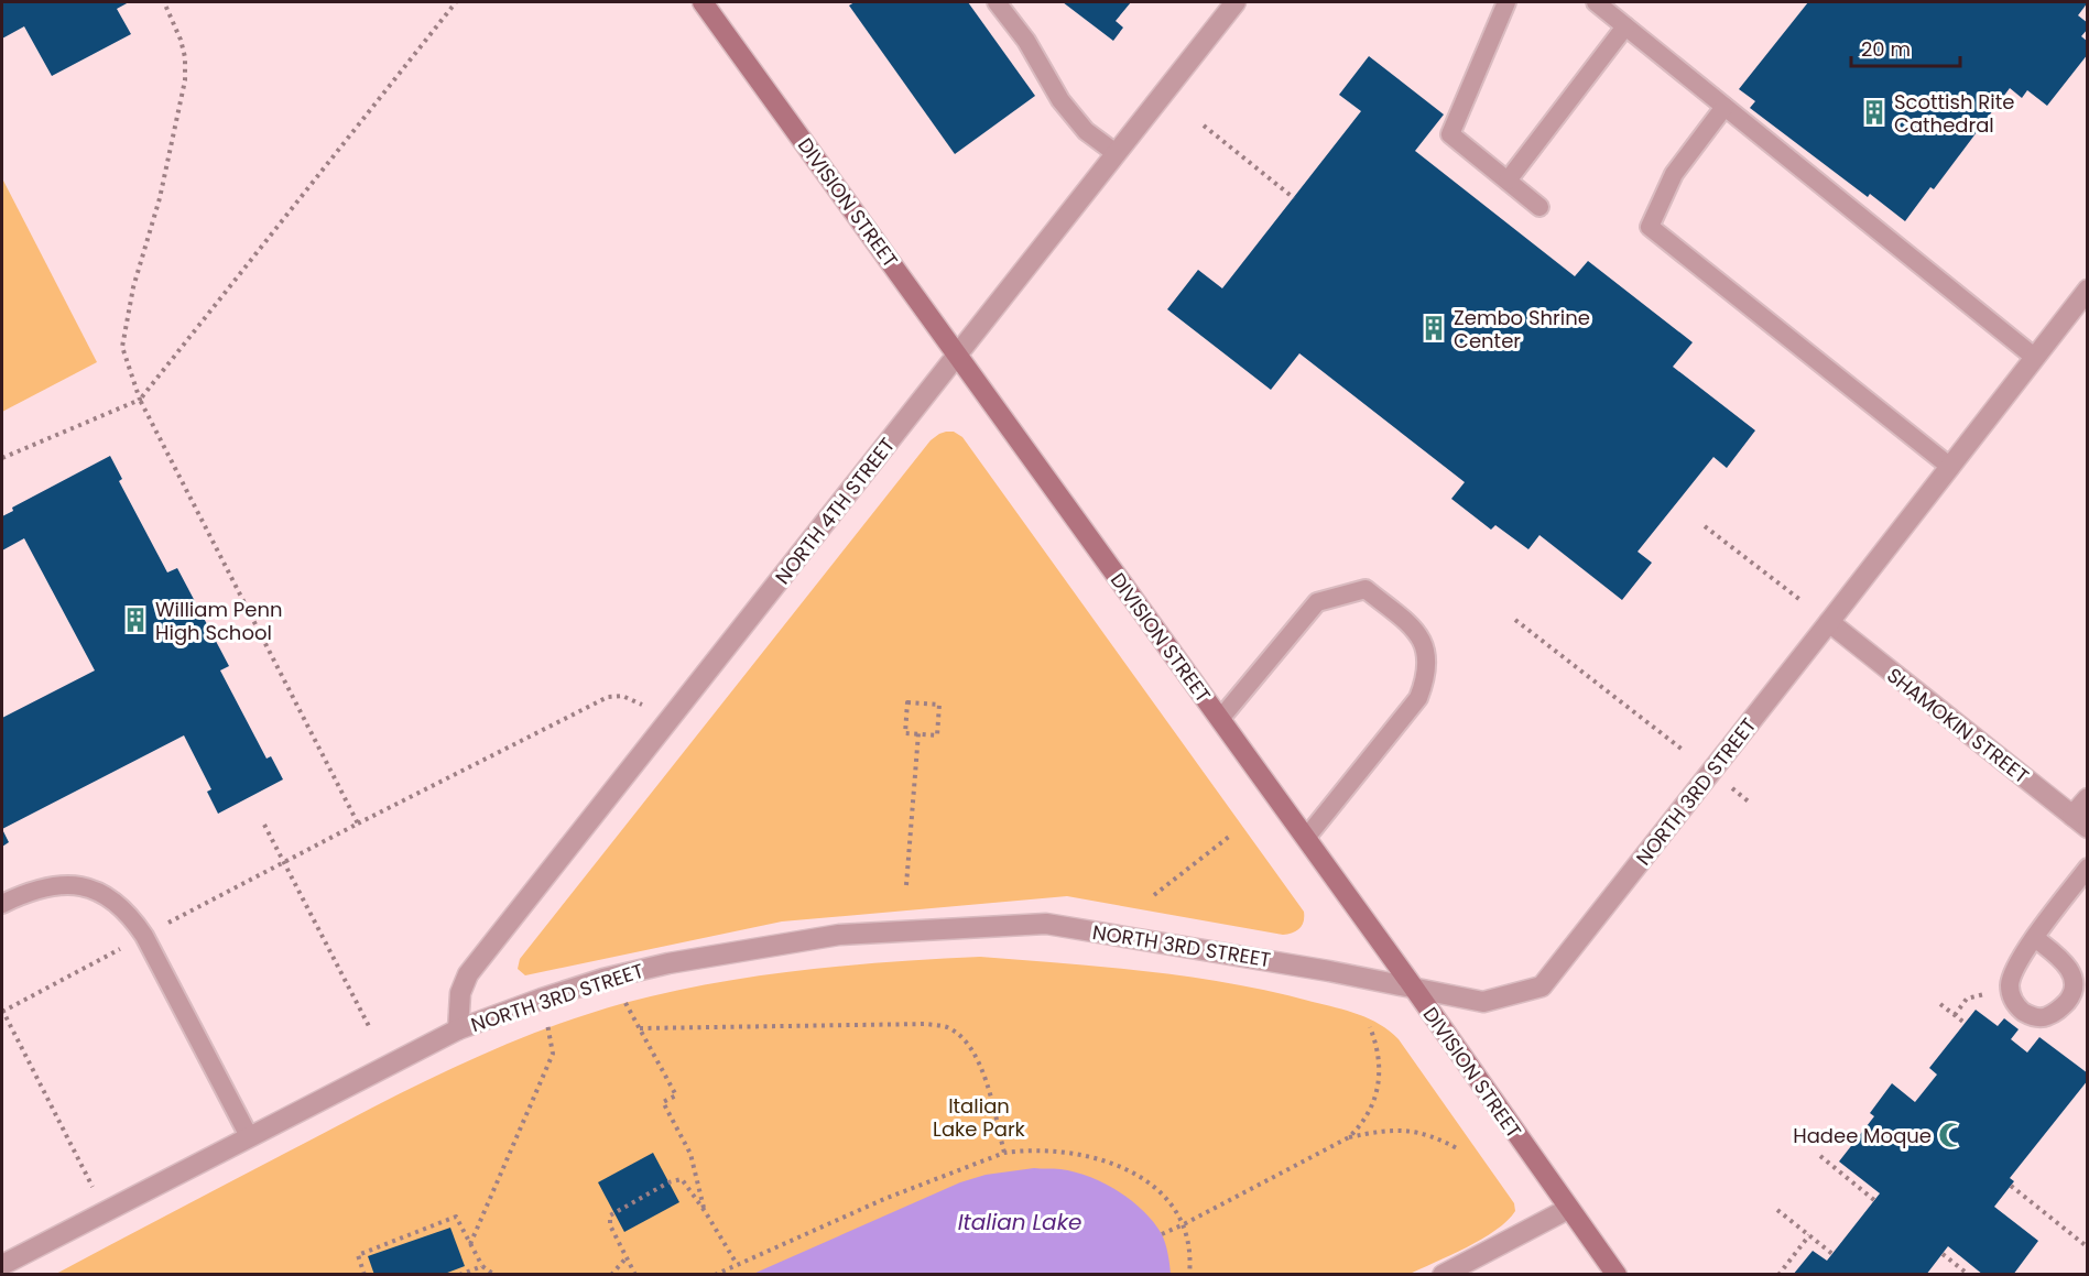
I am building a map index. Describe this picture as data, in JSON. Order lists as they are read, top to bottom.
{
  "streets": {
    "main road": ["DIVISION STREET"],
    "street": ["NORTH 4TH STREET", "SHAMOKIN STREET", "NORTH 3RD STREET"]
  },
  "crossings": [
    ["DIVISION STREET", "NORTH 4TH STREET"],
    ["DIVISION STREET", "NORTH 3RD STREET"],
    ["NORTH 4TH STREET", "NORTH 3RD STREET"],
    ["SHAMOKIN STREET", "NORTH 3RD STREET"]
  ],
  "water": ["Italian Lake"],
  "parks": ["Italian Lake Park"],
  "places": {
    "building": ["Scottish Rite Cathedral", "Zembo Shrine Center", "William Penn High School"],
    "mosque": ["Hadee Moque"]
  },
  "scale_bar": "20 m"
}
